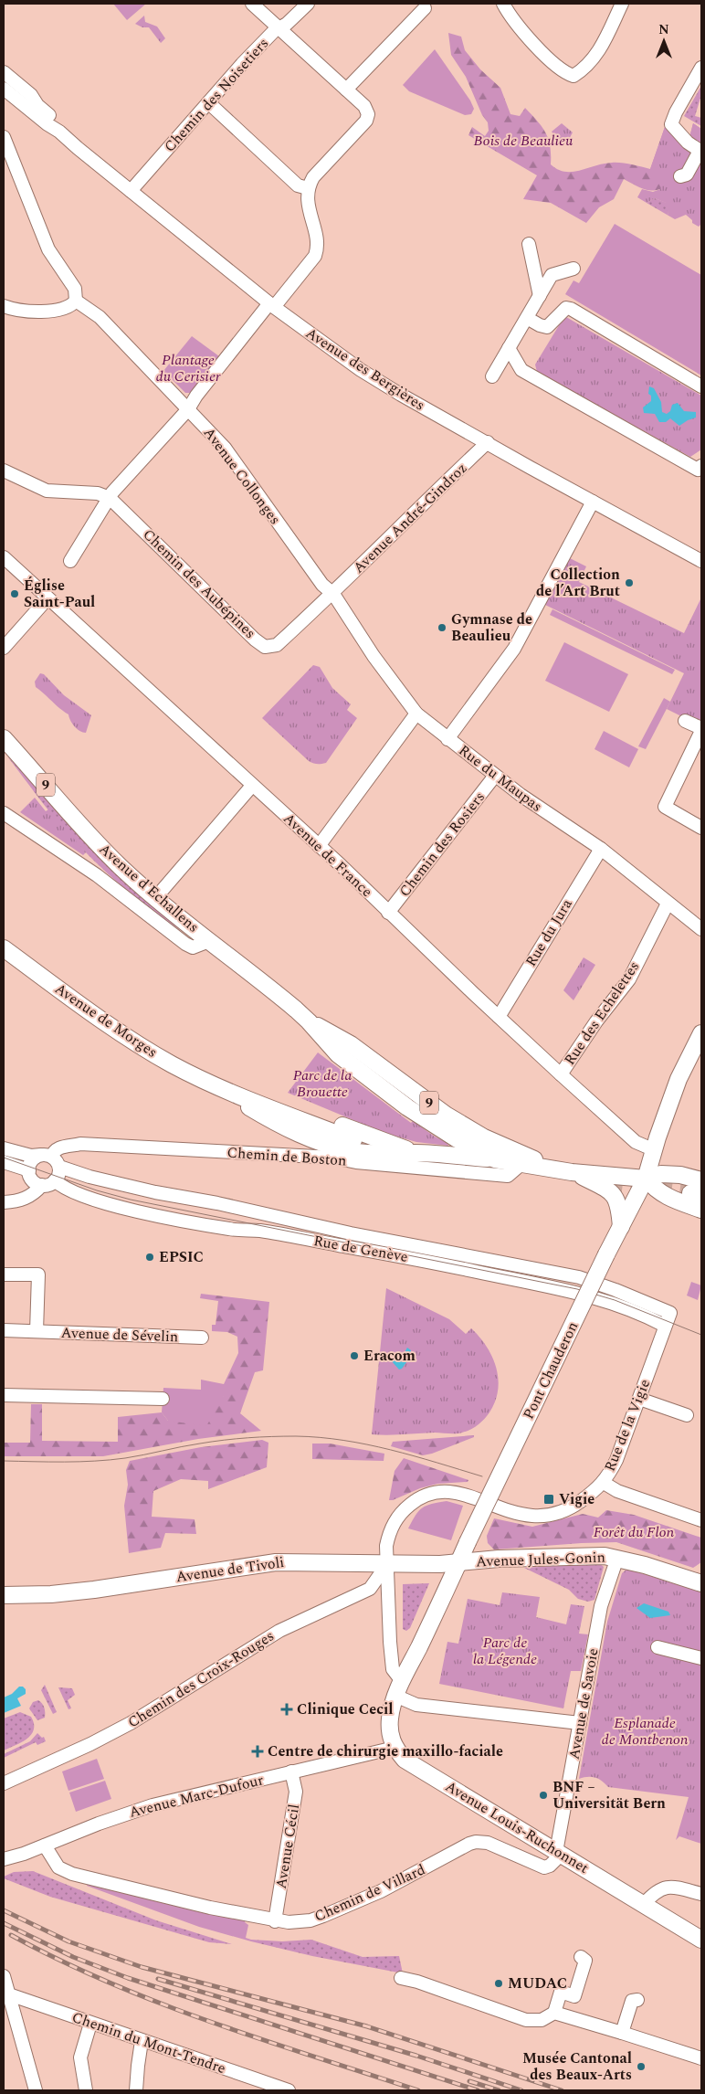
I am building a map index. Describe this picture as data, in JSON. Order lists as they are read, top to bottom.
{
  "streets": {
    "main road": [
      "9",
      "Avenue d'Echallens",
      "Avenue de Morges",
      "Pont Chauderon",
      "Avenue Jules-Gonin",
      "Avenue de Tivoli",
      "Avenue Louis-Ruchonnet"
    ],
    "street": [
      "Chemin des Noisetiers",
      "Avenue des Bergières",
      "Avenue Collonges",
      "Avenue André-Gindroz",
      "Chemin des Aubépines",
      "Rue du Maupas",
      "Chemin des Rosiers",
      "Avenue de France",
      "Rue du Jura",
      "Rue des Echelettes",
      "Chemin de Boston",
      "Rue de Genève",
      "Avenue de Sévelin",
      "Rue de la Vigie",
      "Chemin des Croix-Rouges",
      "Avenue de Savoie",
      "Avenue Marc-Dufour",
      "Avenue Cécil",
      "Chemin de Villard",
      "Chemin du Mont-Tendre"
    ]
  },
  "crossings": [
    ["Chemin des Noisetiers", "Avenue des Bergières"],
    ["Avenue des Bergières", "Avenue André-Gindroz"],
    ["Avenue Collonges", "Avenue André-Gindroz"],
    ["Avenue Collonges", "Chemin des Aubépines"],
    ["Avenue Collonges", "Rue du Maupas"],
    ["Avenue André-Gindroz", "Chemin des Aubépines"],
    ["Avenue André-Gindroz", "Rue du Maupas"],
    ["Chemin des Aubépines", "Rue du Maupas"],
    ["Rue du Maupas", "Chemin des Rosiers"],
    ["Rue du Maupas", "Rue du Jura"],
    ["Rue du Maupas", "Rue des Echelettes"],
    ["9", "Avenue d'Echallens"],
    ["9", "Pont Chauderon"],
    ["Chemin des Rosiers", "Avenue de France"],
    ["Avenue de France", "Rue du Jura"],
    ["Avenue de France", "Rue des Echelettes"],
    ["Avenue de France", "Pont Chauderon"],
    ["Avenue d'Echallens", "Avenue de Morges"],
    ["Avenue d'Echallens", "Chemin de Boston"],
    ["Chemin de Boston", "Rue de Genève"],
    ["Rue de Genève", "Rue de la Vigie"],
    ["Pont Chauderon", "Avenue Jules-Gonin"],
    ["Pont Chauderon", "Avenue de Tivoli"],
    ["Rue de la Vigie", "Avenue de Tivoli"],
    ["Rue de la Vigie", "Chemin des Croix-Rouges"],
    ["Avenue Jules-Gonin", "Avenue de Tivoli"],
    ["Avenue Jules-Gonin", "Avenue de Savoie"],
    ["Avenue de Tivoli", "Chemin des Croix-Rouges"],
    ["Avenue de Savoie", "Avenue Louis-Ruchonnet"],
    ["Avenue de Savoie", "Chemin de Villard"],
    ["Avenue Marc-Dufour", "Avenue Louis-Ruchonnet"],
    ["Avenue Marc-Dufour", "Avenue Cécil"],
    ["Avenue Marc-Dufour", "Chemin de Villard"],
    ["Avenue Louis-Ruchonnet", "Chemin de Villard"],
    ["Avenue Cécil", "Chemin de Villard"]
  ],
  "parks": [
    "Bois de Beaulieu",
    "Plantage du Cerisier",
    "Parc de la Brouette",
    "Forêt du Flon",
    "Parc de la Légende",
    "Esplanade de Montbenon"
  ],
  "places": {
    "other": [
      "Collection de l’Art Brut",
      "Église Saint-Paul",
      "Gymnase de Beaulieu",
      "EPSIC",
      "Eracom",
      "BNF – Universität Bern",
      "MUDAC",
      "Musée Cantonal des Beaux-Arts"
    ],
    "transit": ["Vigie"],
    "health": ["Clinique Cecil", "Centre de chirurgie maxillo-faciale"]
  },
  "north": "top"
}
